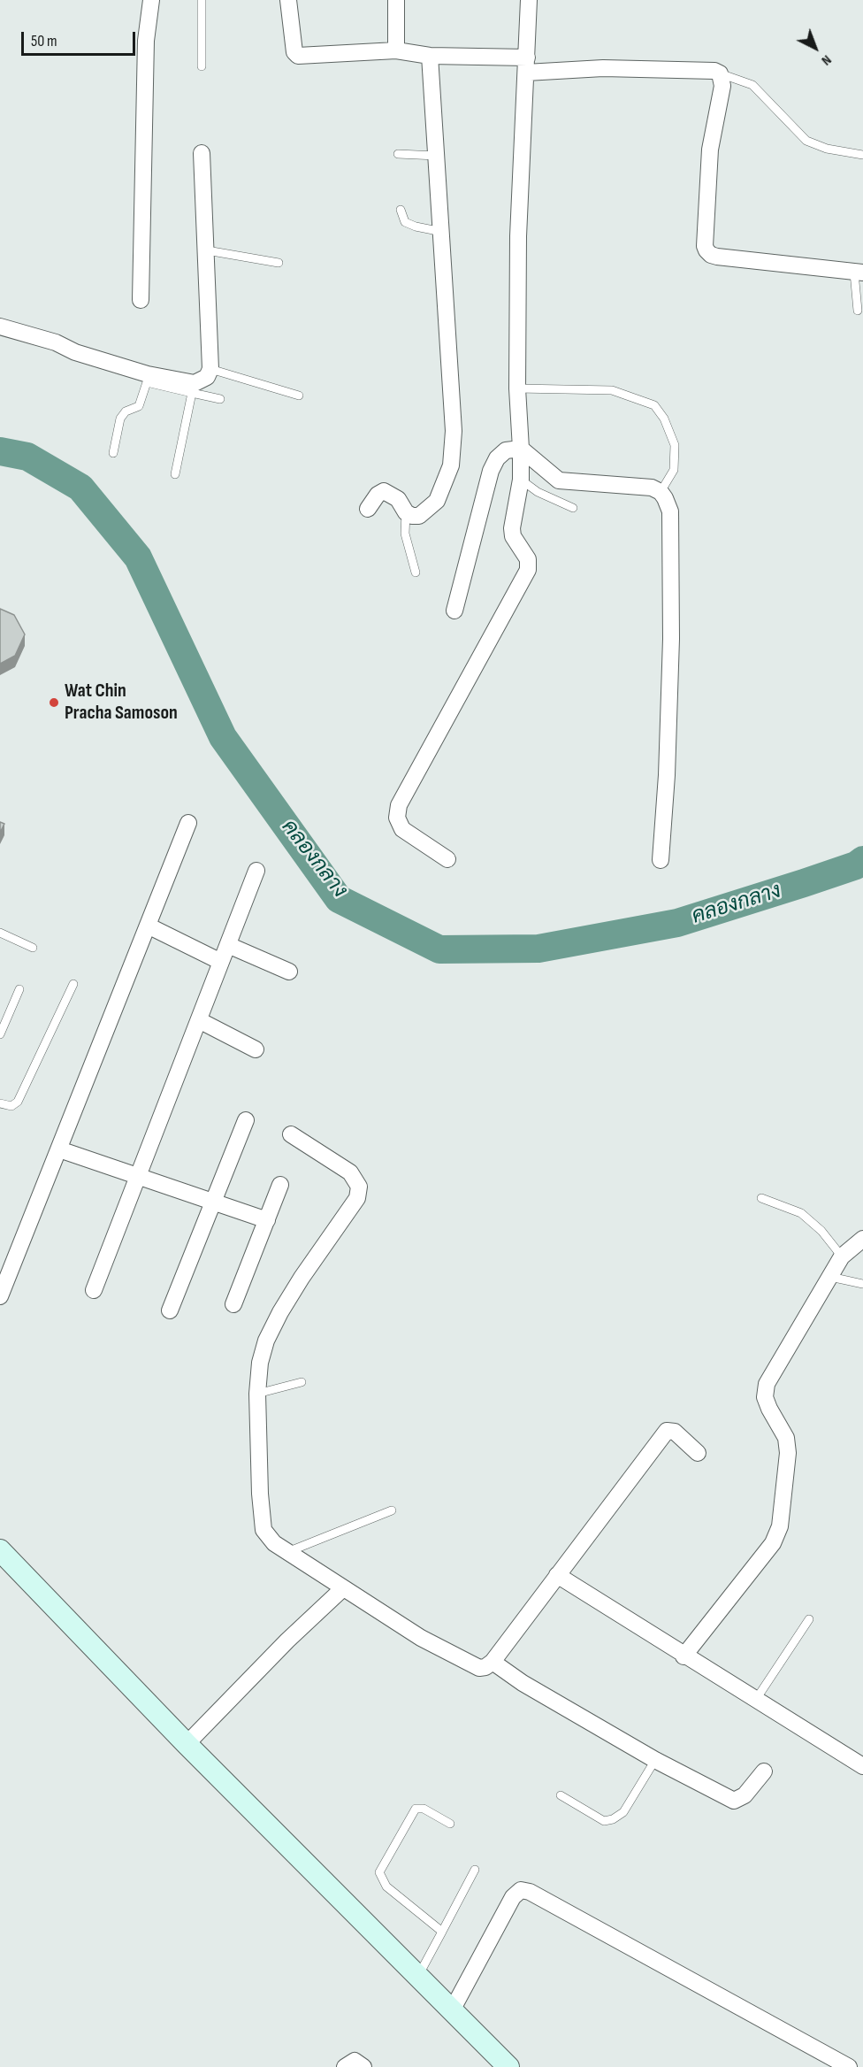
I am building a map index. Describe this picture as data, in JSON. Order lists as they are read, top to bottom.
{
  "water": ["คลองกลาง"],
  "places": ["Wat Chin Pracha Samoson"],
  "scale_bar": "50 m",
  "north": "bottom right"
}
